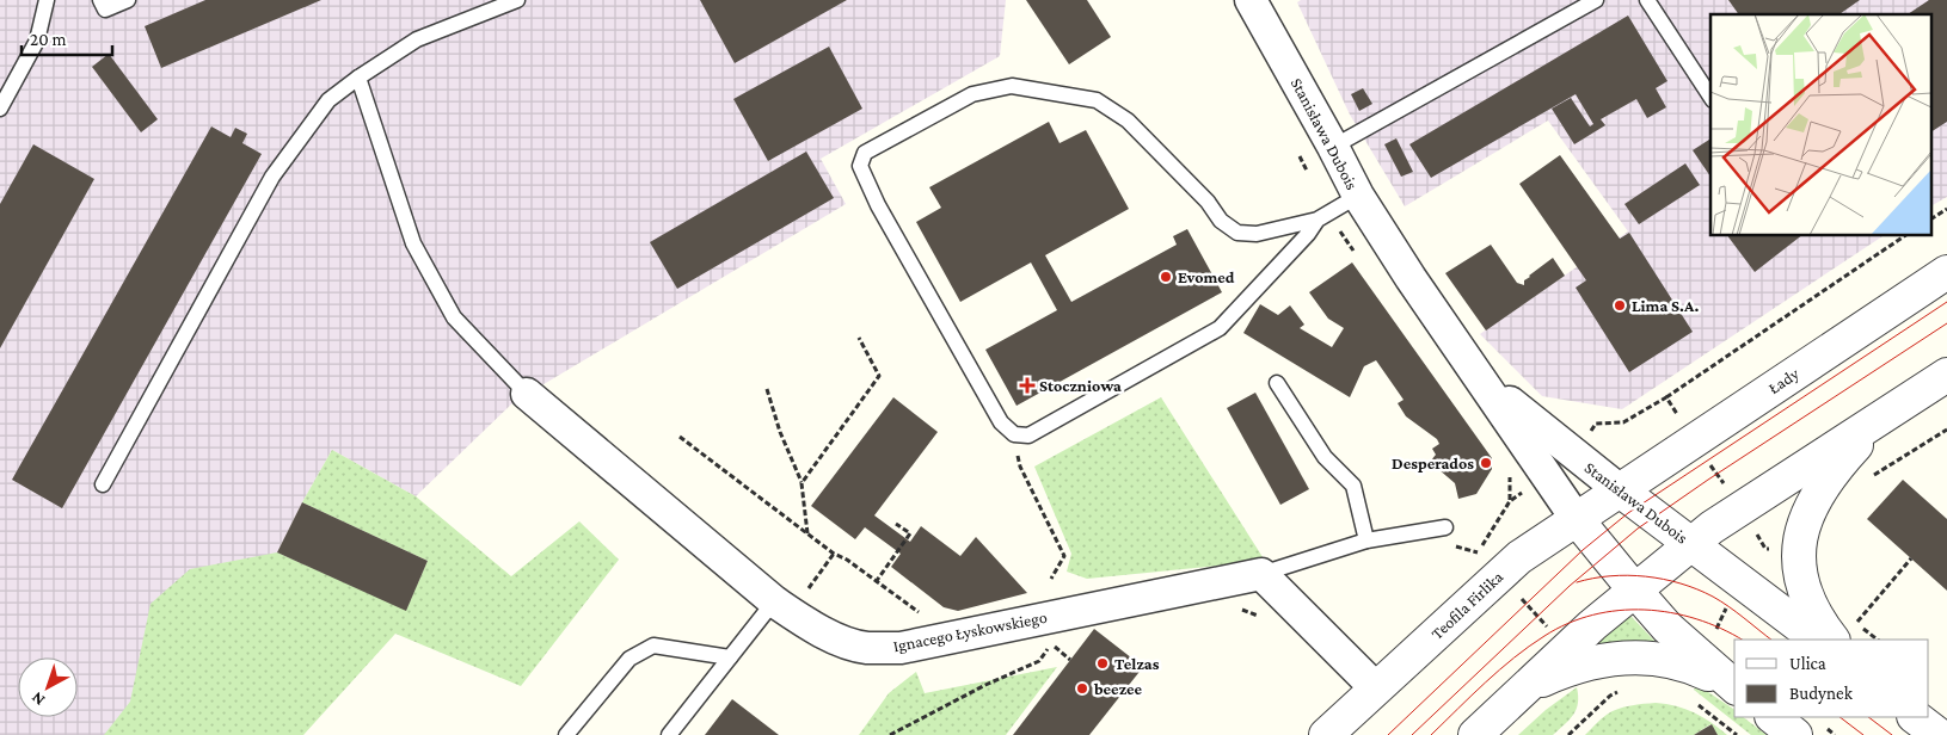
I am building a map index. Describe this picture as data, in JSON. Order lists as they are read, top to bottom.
{
  "streets": {
    "street": [
      "Stanisława Dubois",
      "Łady",
      "Teofila Firlika",
      "Ignacego Łyskowskiego"
    ]
  },
  "crossings": [
    ["Stanisława Dubois", "Łady"],
    ["Stanisława Dubois", "Teofila Firlika"],
    ["Łady", "Teofila Firlika"]
  ],
  "places": {
    "other": [
      "Evomed",
      "Lima S.A.",
      "Desperados",
      "Telzas",
      "beezee"
    ],
    "health": ["Stoczniowa"]
  },
  "legend": ["Ulica", "Budynek"],
  "scale_bar": "20 m",
  "north": "bottom left"
}
